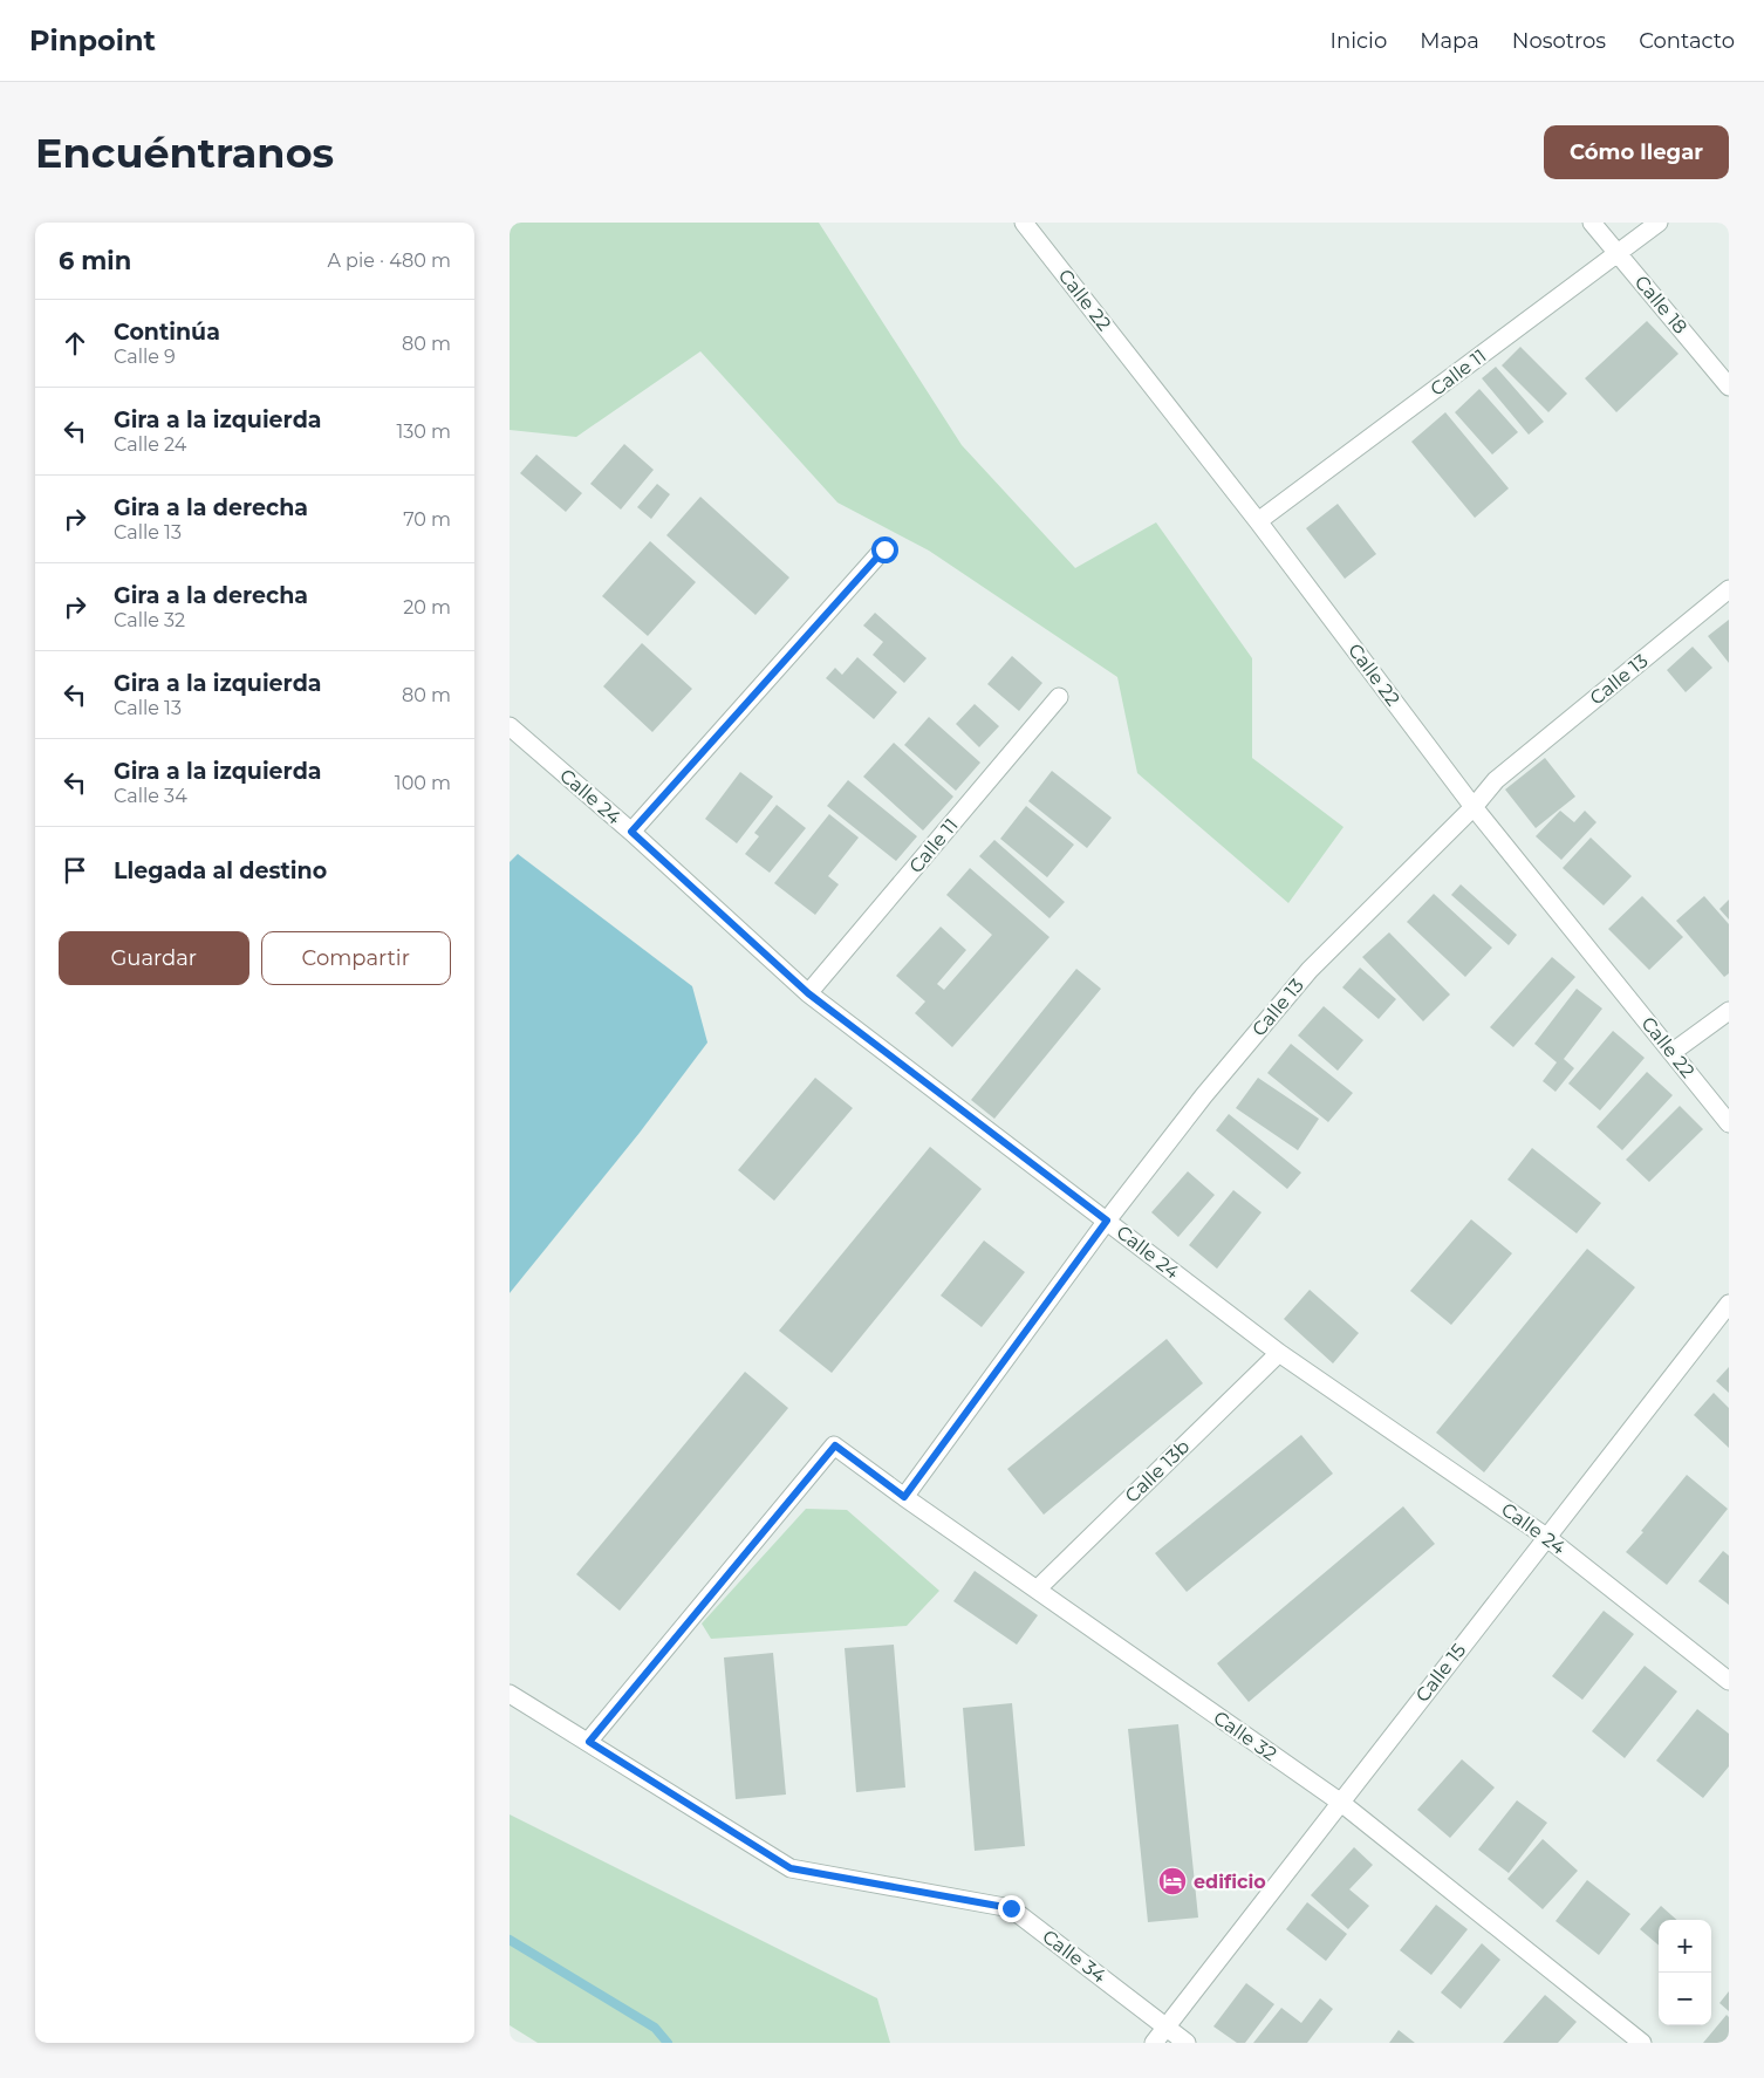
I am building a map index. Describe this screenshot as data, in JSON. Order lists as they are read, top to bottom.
{
  "streets": {
    "street": [
      "Calle 22",
      "Calle 18",
      "Calle 11",
      "Calle 13",
      "Calle 24",
      "Calle 13b",
      "Calle 15",
      "Calle 32",
      "Calle 34"
    ]
  },
  "crossings": [
    ["Calle 22", "Calle 11"],
    ["Calle 22", "Calle 13"],
    ["Calle 18", "Calle 11"],
    ["Calle 11", "Calle 24"],
    ["Calle 13", "Calle 24"],
    ["Calle 13", "Calle 32"],
    ["Calle 24", "Calle 13b"],
    ["Calle 24", "Calle 15"],
    ["Calle 13b", "Calle 32"],
    ["Calle 15", "Calle 32"],
    ["Calle 15", "Calle 34"],
    ["Calle 32", "Calle 34"]
  ],
  "places": {
    "hotel": ["edificio"]
  },
  "page": {
    "header": "Pinpoint",
    "nav": [
      "Inicio",
      "Mapa",
      "Nosotros",
      "Contacto"
    ],
    "buttons": [
      "Cómo llegar",
      ["Guardar", "Compartir"]
    ],
    "title": "Encuéntranos",
    "heading": ["6 min", "A pie · 480 m"],
    "list": [
      ["Continúa", "Calle 9", "80 m"],
      ["Gira a la izquierda", "Calle 24", "130 m"],
      ["Gira a la derecha", "Calle 13", "70 m"],
      ["Gira a la derecha", "Calle 32", "20 m"],
      ["Gira a la izquierda", "Calle 13", "80 m"],
      ["Gira a la izquierda", "Calle 34", "100 m"],
      "Llegada al destino"
    ],
    "map_buttons": ["+", "−"]
  }
}
